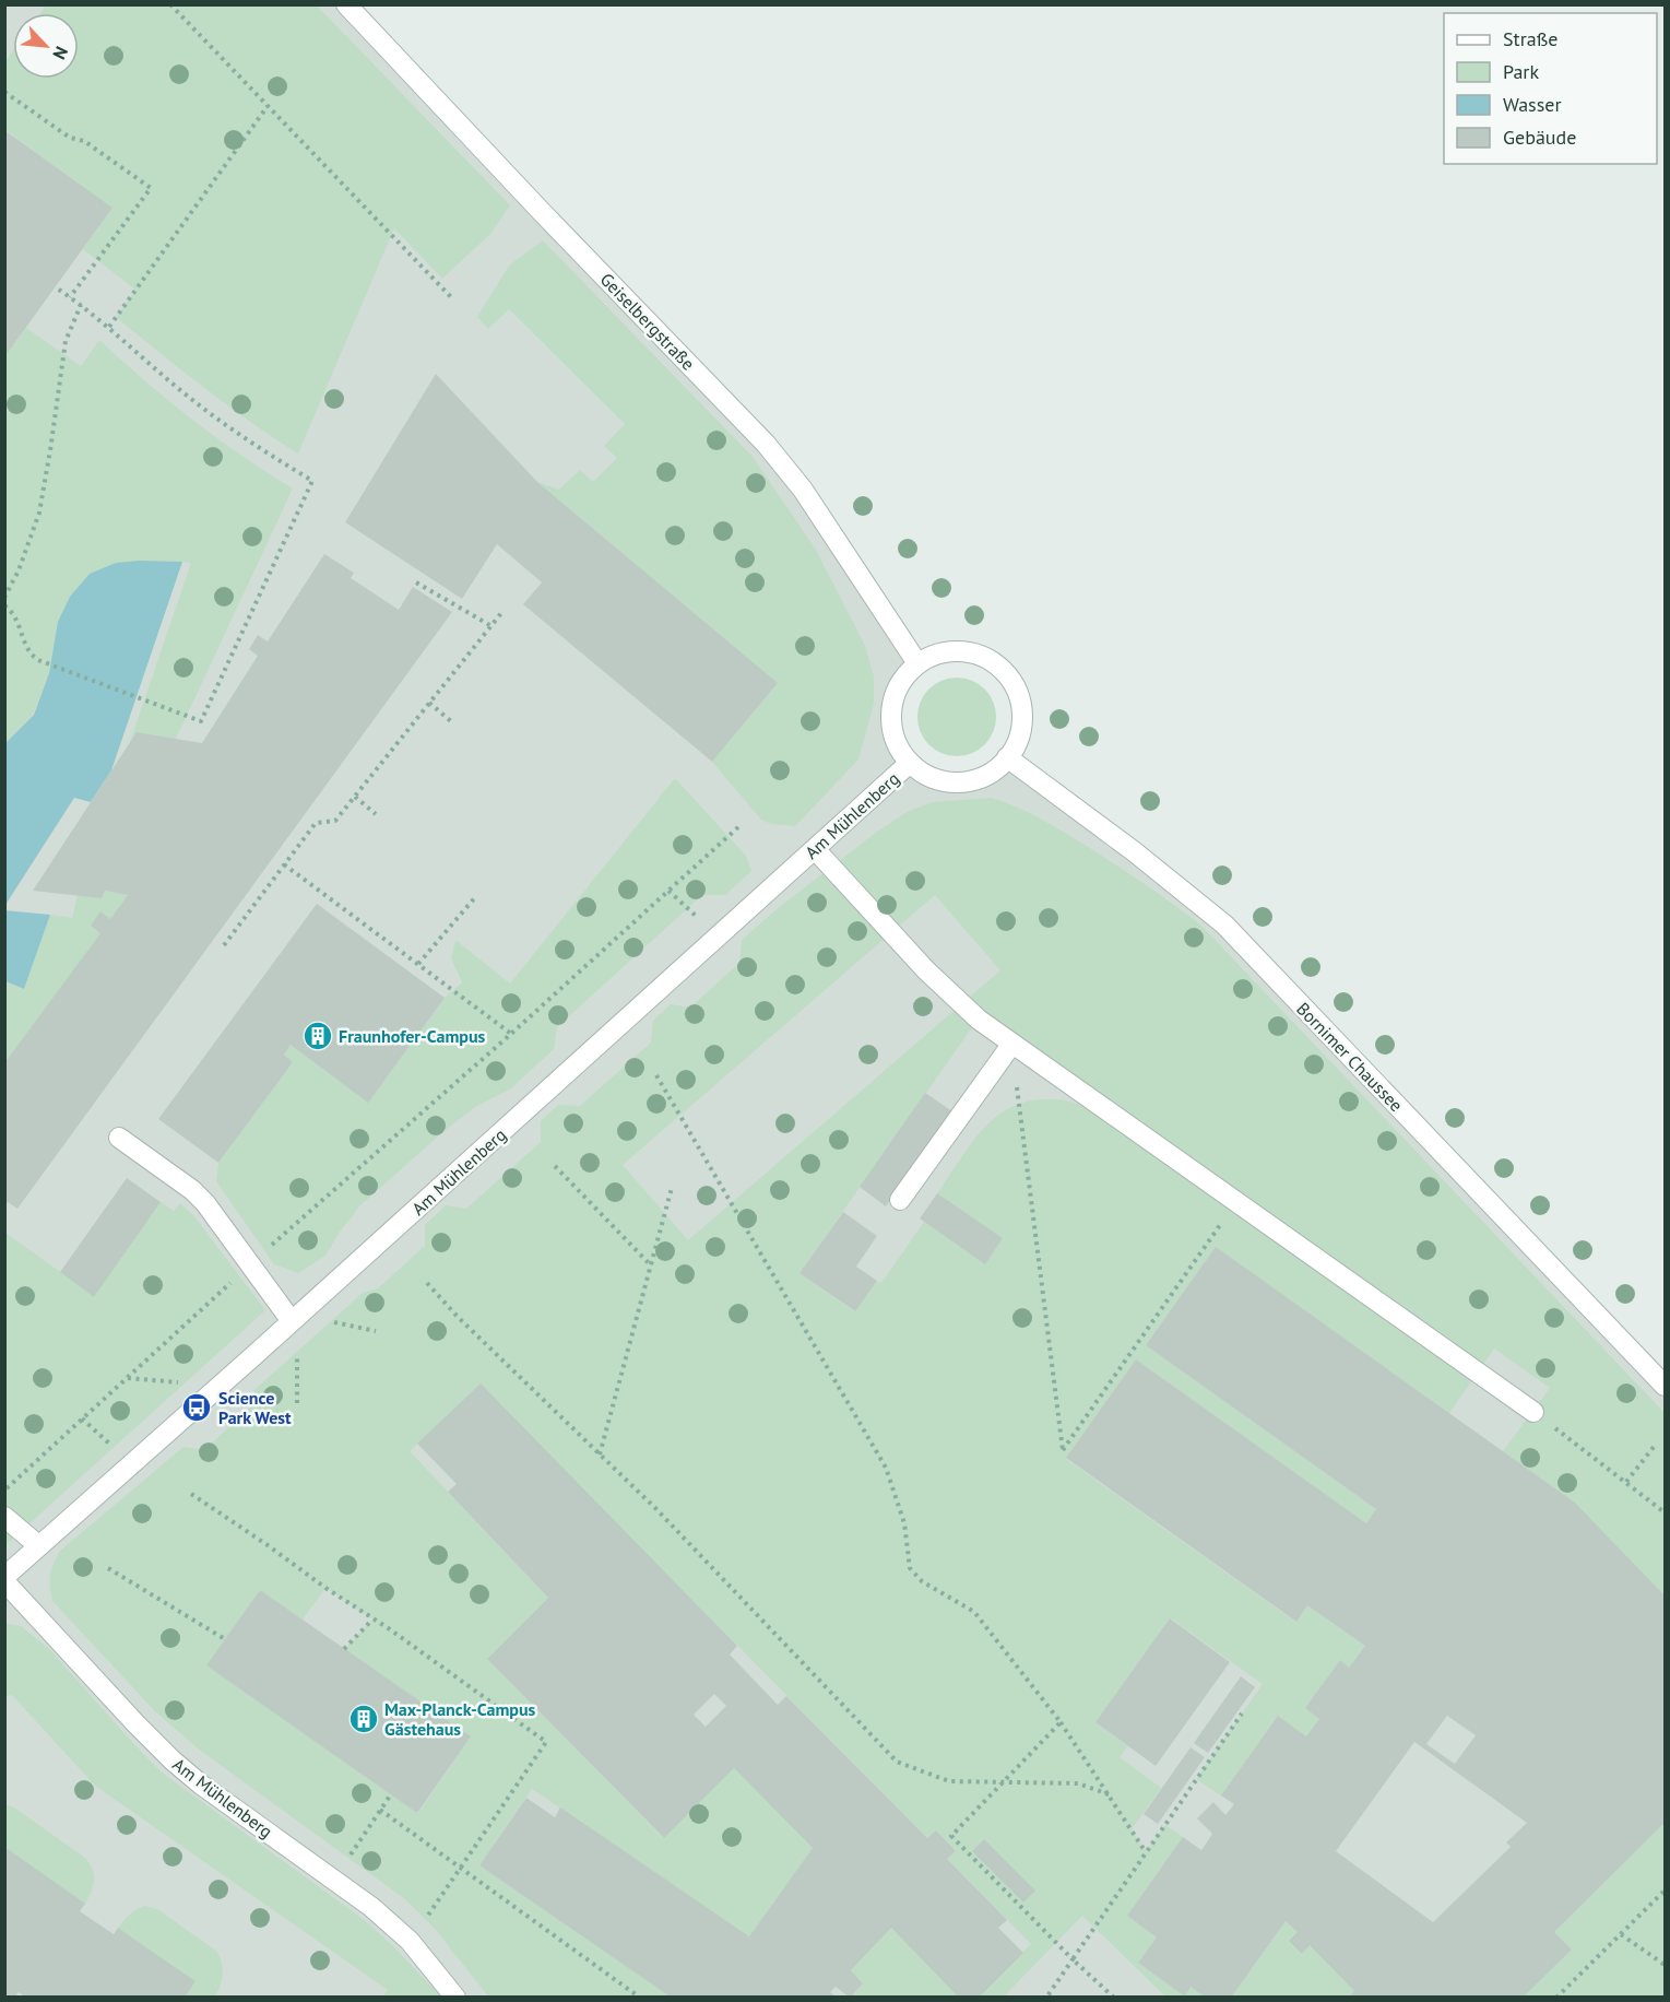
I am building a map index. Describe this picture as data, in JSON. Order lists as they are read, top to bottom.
{
  "streets": {
    "street": ["Geiselbergstraße", "Am Mühlenberg", "Bornimer Chaussee"]
  },
  "crossings": [
    ["Geiselbergstraße", "Am Mühlenberg"],
    ["Geiselbergstraße", "Bornimer Chaussee"],
    ["Am Mühlenberg", "Bornimer Chaussee"]
  ],
  "places": {
    "building": ["Fraunhofer-Campus", "Max-Planck-Campus Gästehaus"],
    "bus stop": ["Science Park West"]
  },
  "legend": [
    "Straße",
    "Park",
    "Wasser",
    "Gebäude"
  ],
  "north": "bottom right"
}
